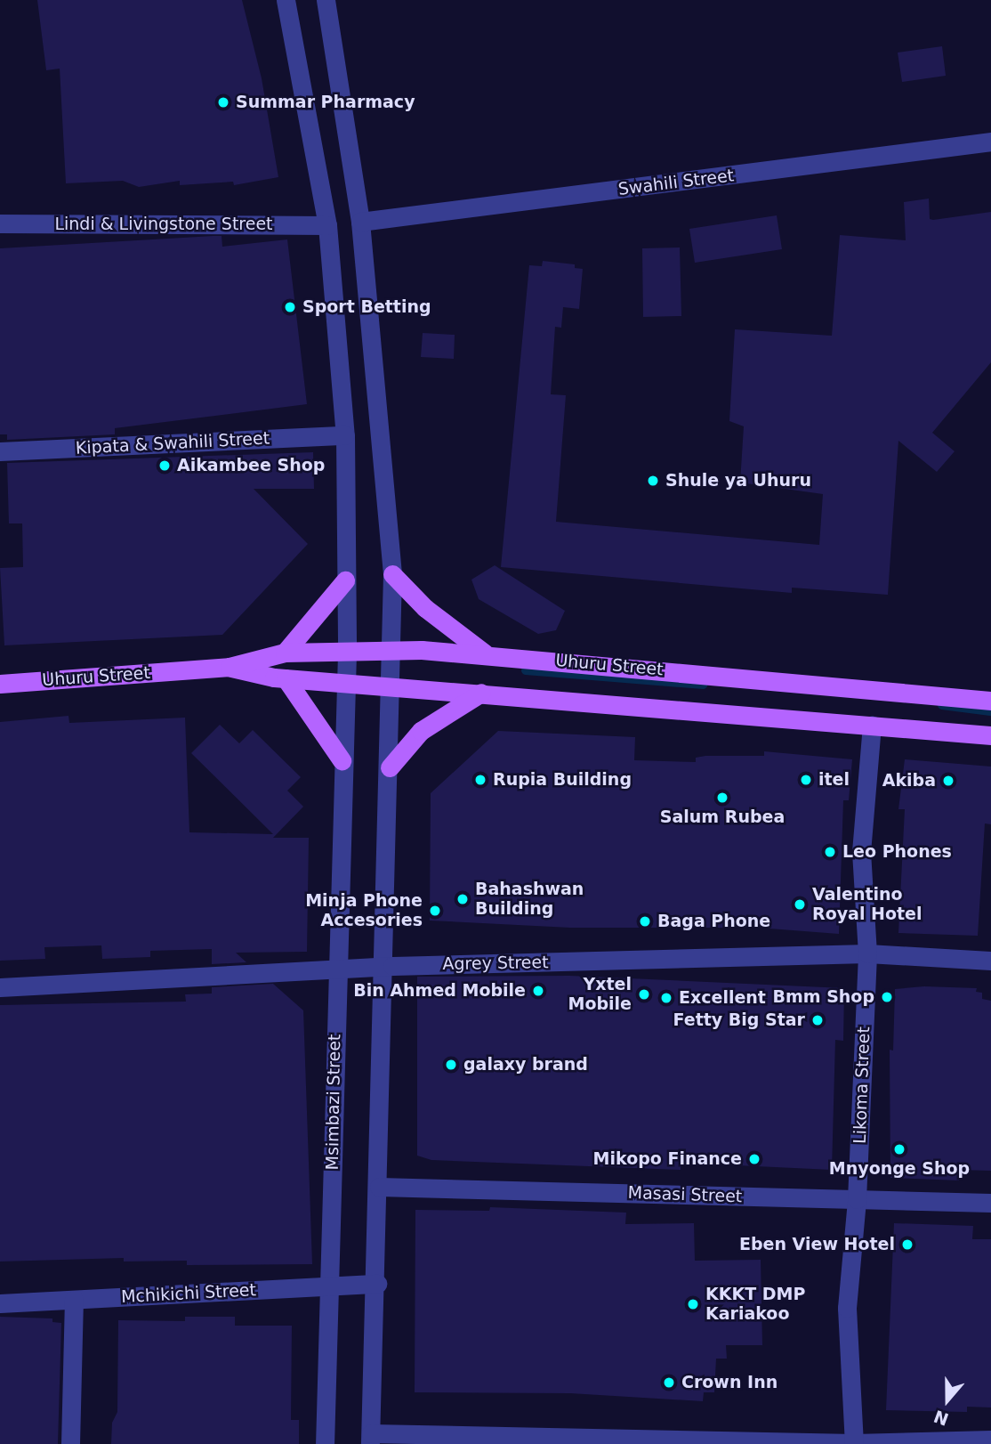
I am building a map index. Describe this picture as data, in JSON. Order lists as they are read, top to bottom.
{
  "streets": {
    "main road": ["Uhuru Street"],
    "street": [
      "Swahili Street",
      "Lindi & Livingstone Street",
      "Kipata & Swahili Street",
      "Agrey Street",
      "Likoma Street",
      "Msimbazi Street",
      "Masasi Street",
      "Mchikichi Street"
    ]
  },
  "crossings": [
    ["Lindi & Livingstone Street", "Msimbazi Street"],
    ["Kipata & Swahili Street", "Msimbazi Street"],
    ["Uhuru Street", "Likoma Street"],
    ["Uhuru Street", "Msimbazi Street"],
    ["Agrey Street", "Likoma Street"],
    ["Agrey Street", "Msimbazi Street"],
    ["Likoma Street", "Masasi Street"],
    ["Msimbazi Street", "Mchikichi Street"]
  ],
  "places": [
    "Summar Pharmacy",
    "Sport Betting",
    "Aikambee Shop",
    "Shule ya Uhuru",
    "Rupia Building",
    "itel",
    "Akiba",
    "Salum Rubea",
    "Leo Phones",
    "Bahashwan Building",
    "Valentino Royal Hotel",
    "Minja Phone Accesories",
    "Baga Phone",
    "Bin Ahmed Mobile",
    "Yxtel Mobile",
    "Bmm Shop",
    "Excellent",
    "Fetty Big Star",
    "galaxy brand",
    "Mnyonge Shop",
    "Mikopo Finance",
    "Eben View Hotel",
    "KKKT DMP Kariakoo",
    "Crown Inn"
  ],
  "north": "bottom"
}
